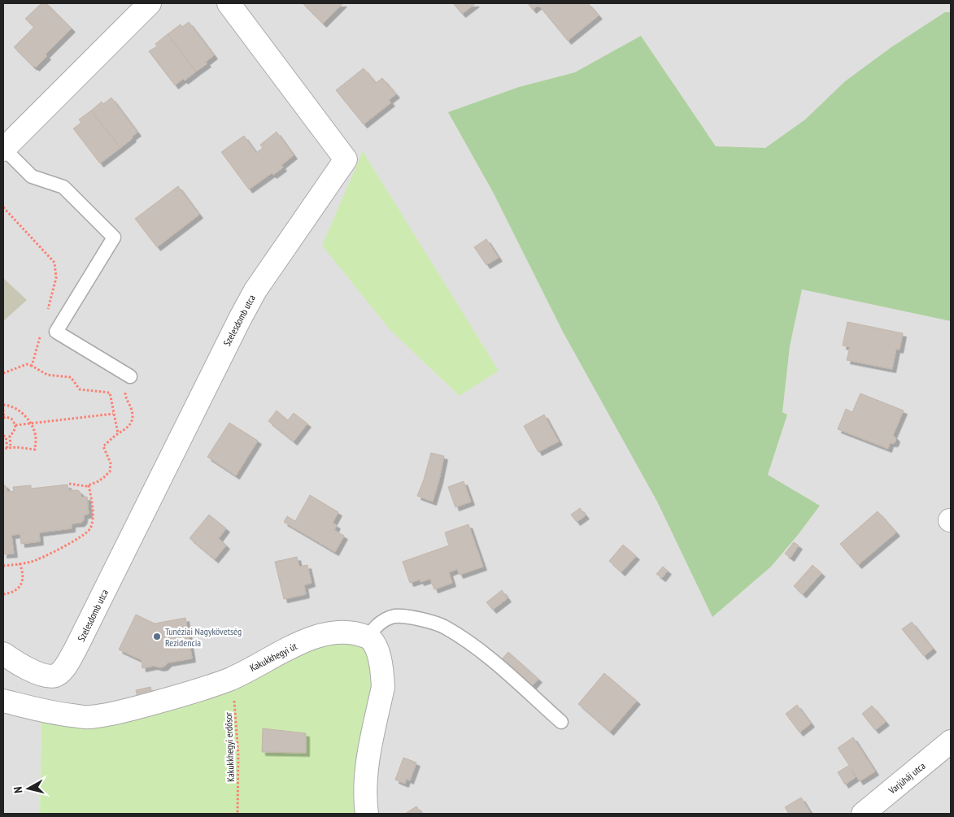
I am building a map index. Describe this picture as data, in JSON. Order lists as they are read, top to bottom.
{
  "streets": {
    "street": ["Szelesdomb utca", "Kakukkhegyi út", "Varjúháj utca"],
    "path": ["Kakukkhegyi erdősor"]
  },
  "crossings": [
    ["Kakukkhegyi út", "Kakukkhegyi erdősor"]
  ],
  "places": ["Tunéziai Nagykövetség Rezidencia"],
  "north": "left"
}
